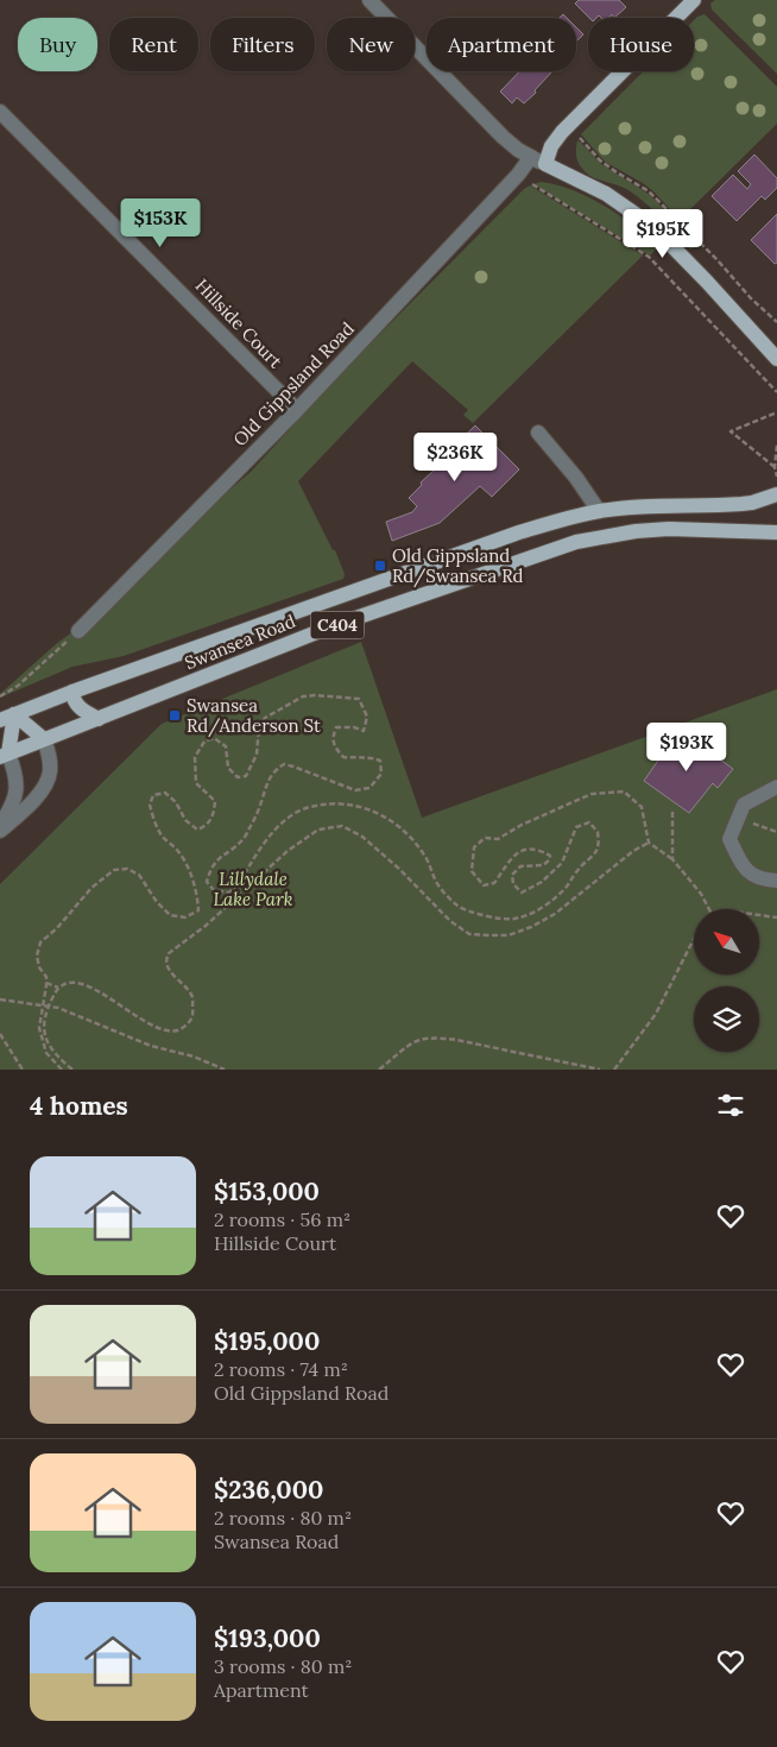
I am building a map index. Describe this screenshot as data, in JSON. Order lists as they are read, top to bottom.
{
  "streets": {
    "main road": ["Old Gippsland Road", "C404", "Swansea Road"],
    "street": ["Hillside Court"]
  },
  "crossings": [
    ["Hillside Court", "Old Gippsland Road"]
  ],
  "parks": ["Lillydale Lake Park"],
  "places": {
    "transit": ["Old Gippsland Rd/Swansea Rd", "Swansea Rd/Anderson St"]
  },
  "north": "top left",
  "page": {
    "chip": [
      "Buy",
      "Rent",
      "Filters",
      "New",
      "Apartment",
      "House"
    ],
    "price": [
      "$153K",
      "$195K",
      "$236K",
      "$193K"
    ],
    "heading": "4 homes",
    "list": [
      {
        "name": "$153,000",
        "note": "2 rooms · 56 m² · Hillside Court"
      },
      {
        "name": "$195,000",
        "note": "2 rooms · 74 m² · Old Gippsland Road"
      },
      {
        "name": "$236,000",
        "note": "2 rooms · 80 m² · Swansea Road"
      },
      {
        "name": "$193,000",
        "note": "3 rooms · 80 m² · Apartment"
      }
    ]
  }
}
